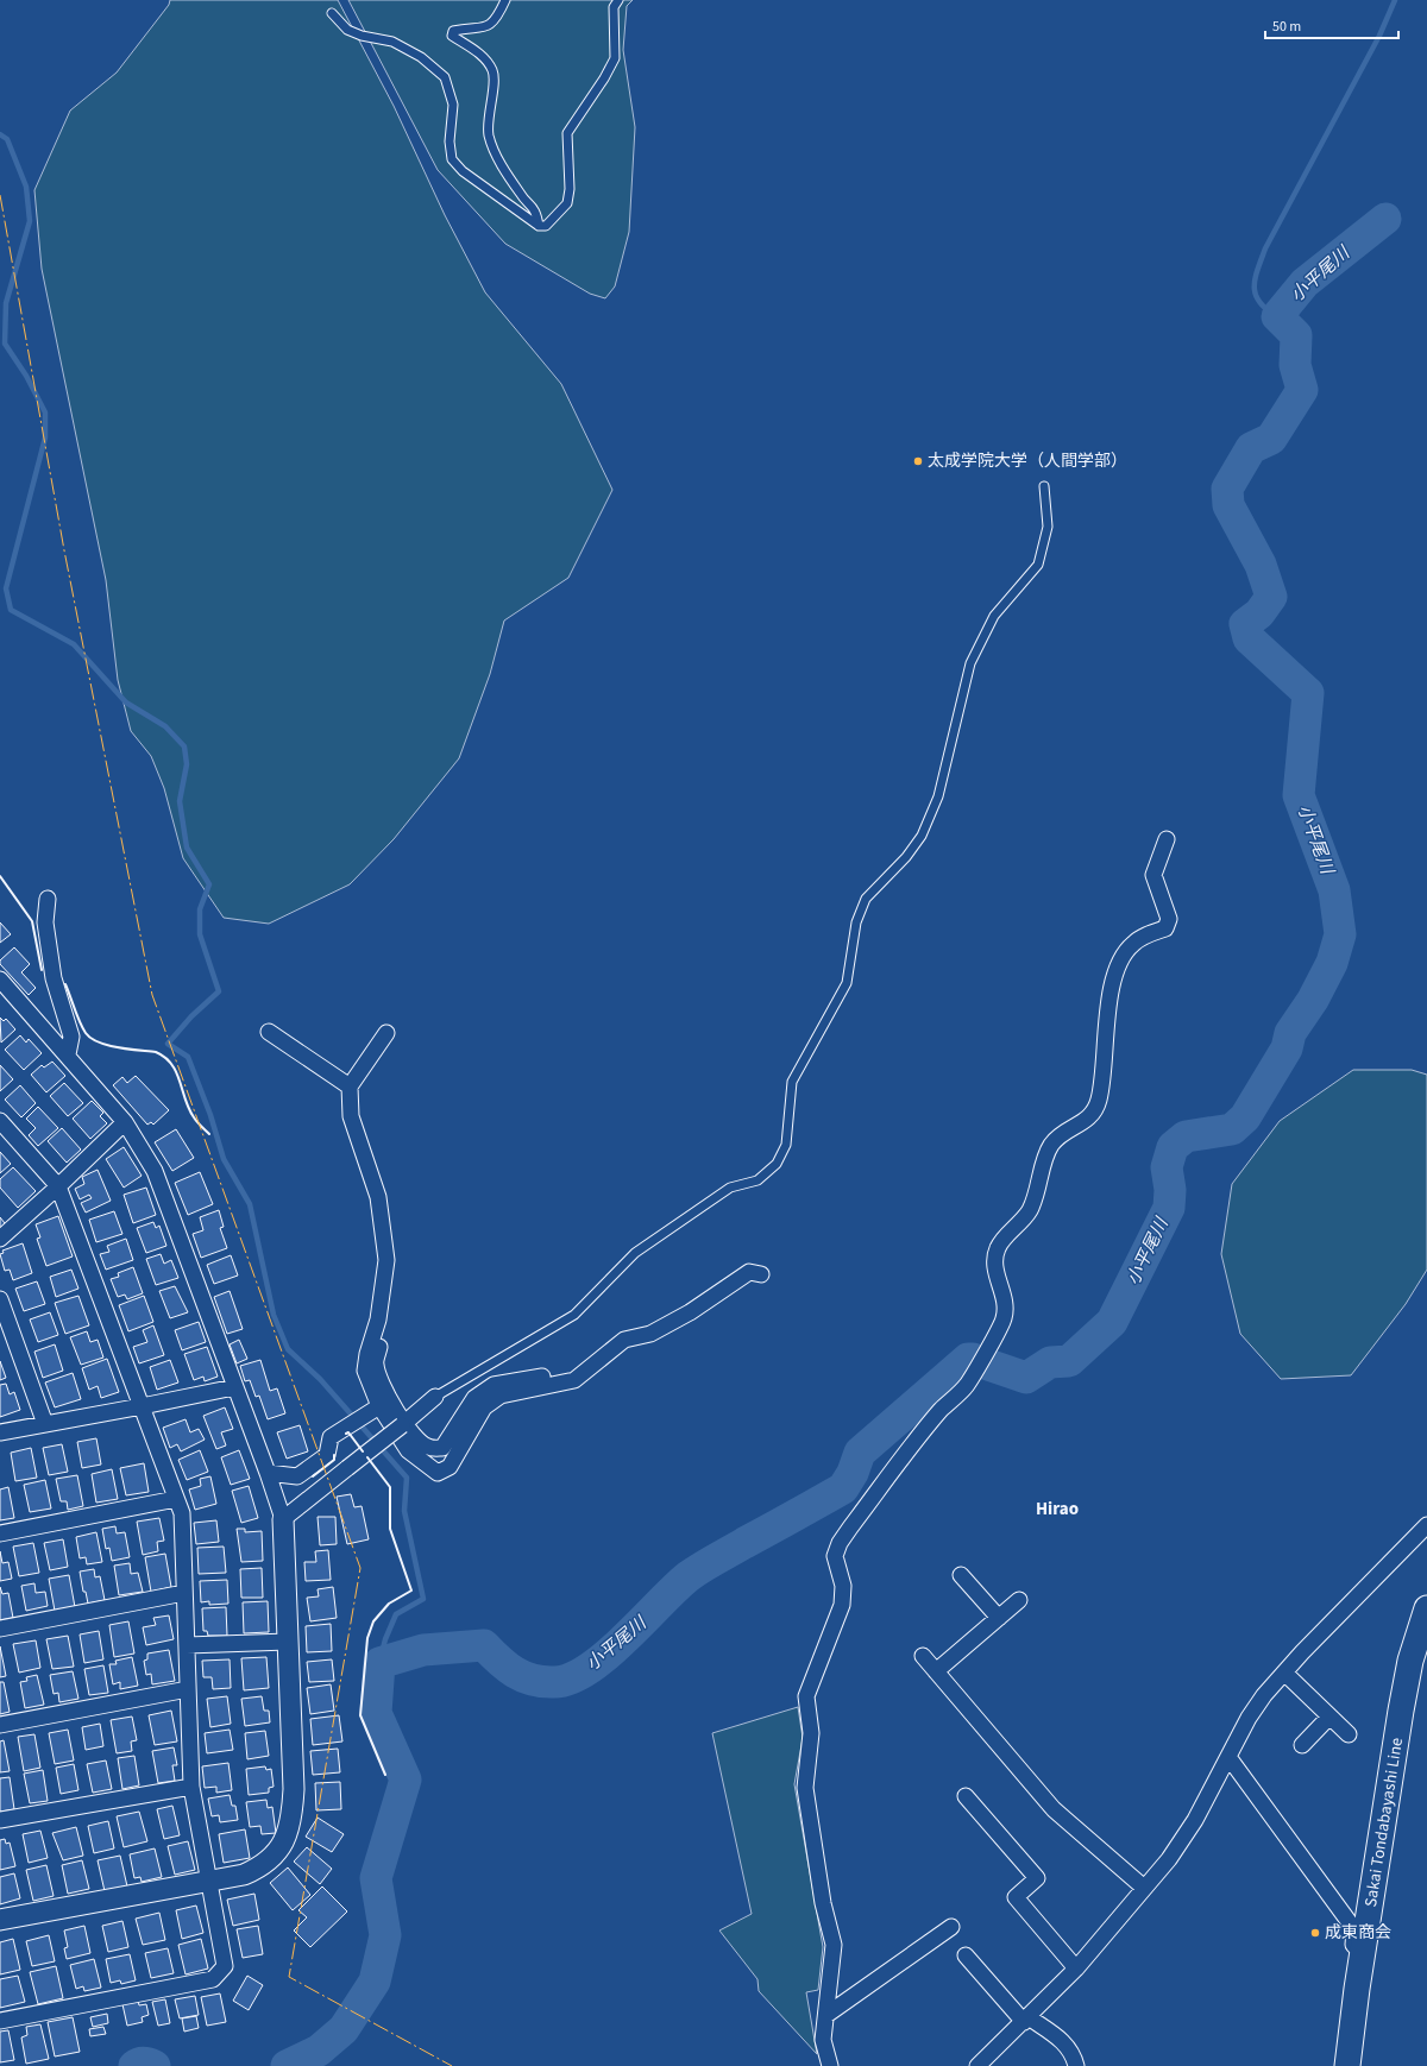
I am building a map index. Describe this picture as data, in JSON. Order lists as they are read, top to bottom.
{
  "streets": {
    "main road": ["Sakai Tondabayashi Line"]
  },
  "districts": ["Hirao"],
  "water": ["小平尾川"],
  "places": ["太成学院大学（人間学部）", "成東商会"],
  "scale_bar": "50 m"
}
